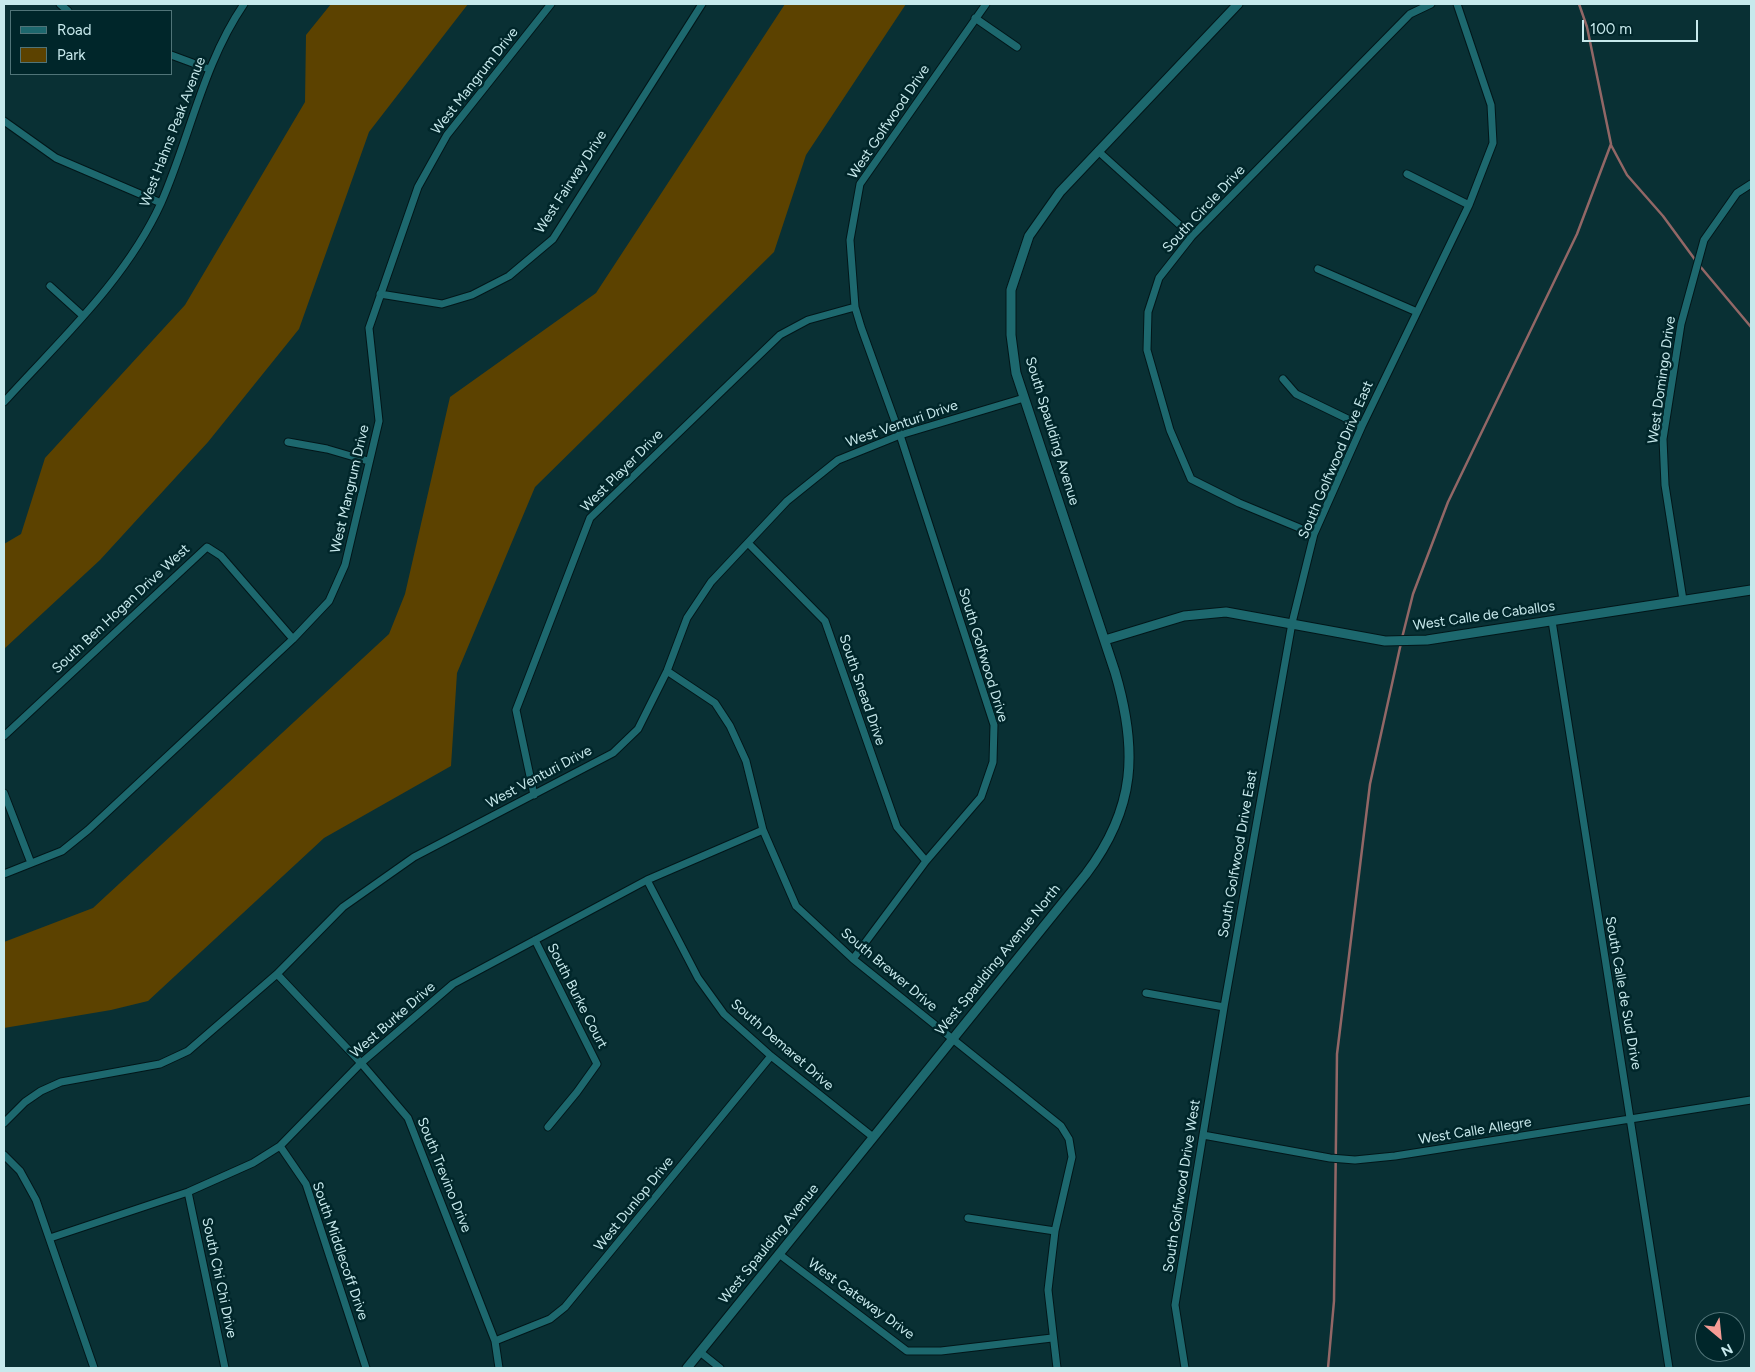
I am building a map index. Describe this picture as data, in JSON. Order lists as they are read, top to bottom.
{
  "streets": {
    "street": [
      "West Mangrum Drive",
      "West Golfwood Drive",
      "West Hahns Peak Avenue",
      "West Fairway Drive",
      "South Circle Drive",
      "West Domingo Drive",
      "West Venturi Drive",
      "South Spaulding Avenue",
      "South Golfwood Drive East",
      "West Player Drive",
      "South Ben Hogan Drive West",
      "West Calle de Caballos",
      "South Golfwood Drive",
      "South Snead Drive",
      "West Spaulding Avenue North",
      "South Brewer Drive",
      "South Calle de Sud Drive",
      "South Burke Court",
      "West Burke Drive",
      "South Demaret Drive",
      "West Calle Allegre",
      "South Trevino Drive",
      "South Golfwood Drive West",
      "West Dunlop Drive",
      "West Spaulding Avenue",
      "South Middlecoff Drive",
      "South Chi Chi Drive",
      "West Gateway Drive"
    ]
  },
  "crossings": [
    ["West Mangrum Drive", "West Fairway Drive"],
    ["West Mangrum Drive", "South Ben Hogan Drive West"],
    ["West Golfwood Drive", "West Player Drive"],
    ["West Golfwood Drive", "South Golfwood Drive"],
    ["South Circle Drive", "South Golfwood Drive East"],
    ["West Domingo Drive", "West Calle de Caballos"],
    ["West Venturi Drive", "South Spaulding Avenue"],
    ["West Venturi Drive", "West Player Drive"],
    ["West Venturi Drive", "South Golfwood Drive"],
    ["West Venturi Drive", "South Snead Drive"],
    ["West Venturi Drive", "South Brewer Drive"],
    ["West Venturi Drive", "South Trevino Drive"],
    ["South Spaulding Avenue", "West Calle de Caballos"],
    ["South Spaulding Avenue", "West Spaulding Avenue North"],
    ["South Golfwood Drive East", "West Calle de Caballos"],
    ["South Golfwood Drive East", "South Golfwood Drive West"],
    ["West Calle de Caballos", "South Calle de Sud Drive"],
    ["South Golfwood Drive", "South Snead Drive"],
    ["South Golfwood Drive", "South Brewer Drive"],
    ["West Spaulding Avenue North", "South Brewer Drive"],
    ["West Spaulding Avenue North", "South Demaret Drive"],
    ["West Spaulding Avenue North", "West Spaulding Avenue"],
    ["South Brewer Drive", "West Burke Drive"],
    ["South Brewer Drive", "West Gateway Drive"],
    ["South Calle de Sud Drive", "West Calle Allegre"],
    ["South Burke Court", "West Burke Drive"],
    ["West Burke Drive", "South Demaret Drive"],
    ["West Burke Drive", "South Trevino Drive"],
    ["West Burke Drive", "South Middlecoff Drive"],
    ["West Burke Drive", "South Chi Chi Drive"],
    ["South Demaret Drive", "West Dunlop Drive"],
    ["South Demaret Drive", "West Spaulding Avenue"],
    ["West Calle Allegre", "South Golfwood Drive West"],
    ["South Trevino Drive", "West Dunlop Drive"],
    ["West Spaulding Avenue", "West Gateway Drive"]
  ],
  "legend": ["Road", "Park"],
  "scale_bar": "100 m",
  "north": "bottom right"
}
